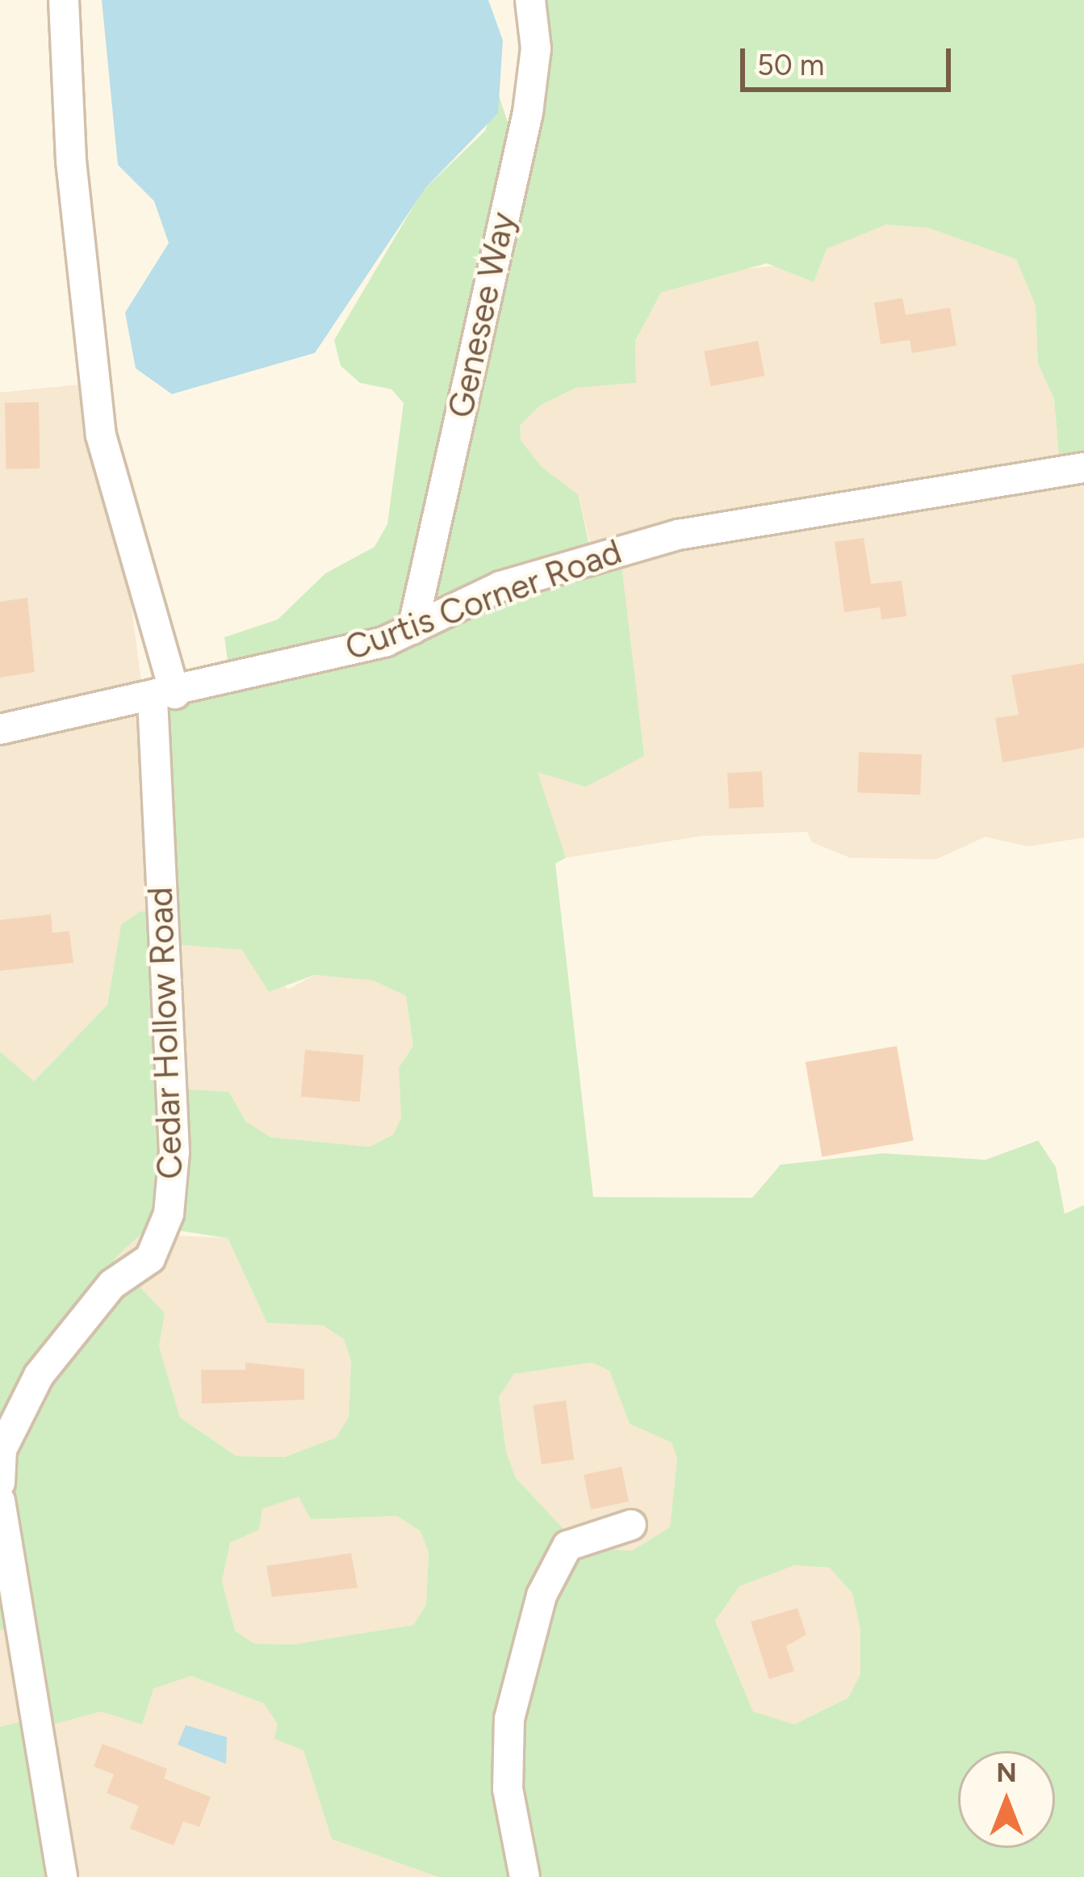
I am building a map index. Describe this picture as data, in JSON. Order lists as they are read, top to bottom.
{
  "streets": {
    "street": ["Genesee Way", "Curtis Corner Road", "Cedar Hollow Road"]
  },
  "crossings": [
    ["Genesee Way", "Curtis Corner Road"],
    ["Curtis Corner Road", "Cedar Hollow Road"]
  ],
  "scale_bar": "50 m",
  "north": "top"
}
